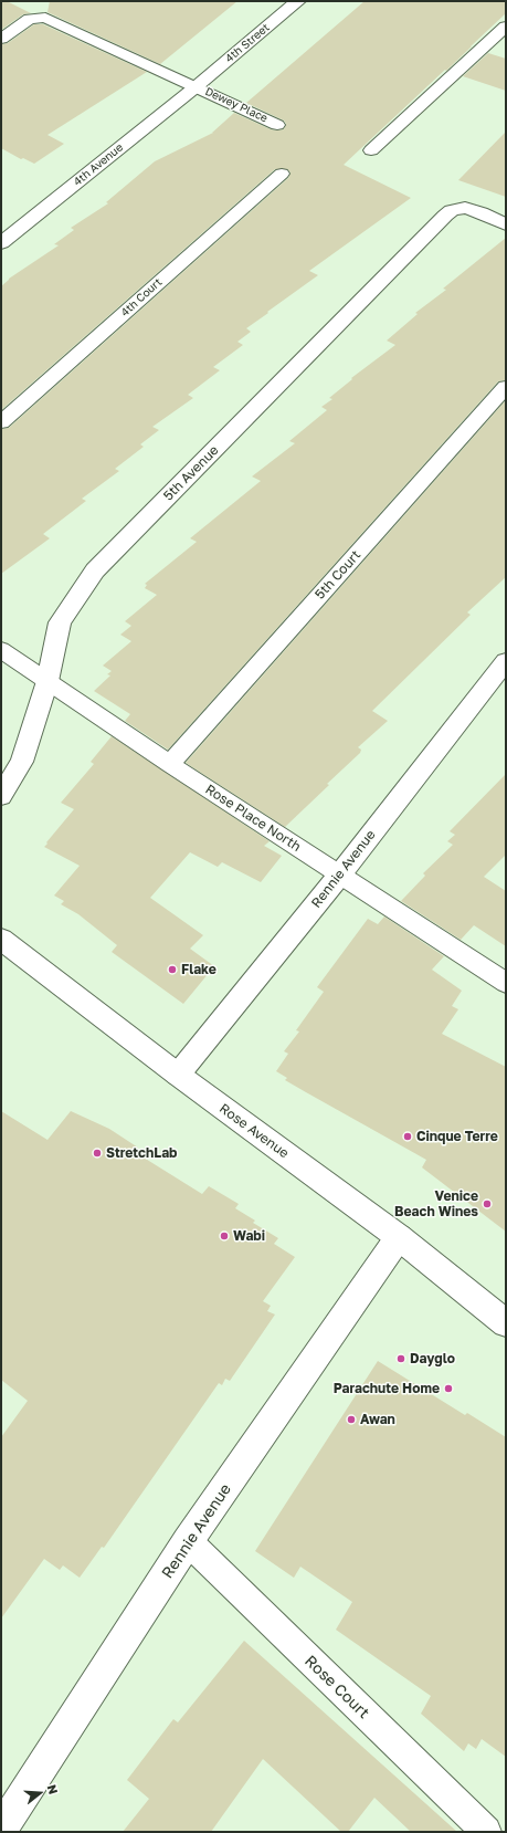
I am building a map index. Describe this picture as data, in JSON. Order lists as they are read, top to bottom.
{
  "streets": {
    "street": [
      "4th Street",
      "4th Avenue",
      "5th Avenue",
      "Rennie Avenue",
      "Rose Avenue"
    ],
    "lane": [
      "Dewey Place",
      "4th Court",
      "5th Court",
      "Rose Place North",
      "Rose Court"
    ]
  },
  "crossings": [
    ["4th Street", "Dewey Place"],
    ["4th Street", "4th Avenue"],
    ["Dewey Place", "4th Avenue"],
    ["5th Avenue", "Rose Place North"],
    ["5th Court", "Rose Place North"],
    ["Rose Place North", "Rennie Avenue"],
    ["Rennie Avenue", "Rose Avenue"],
    ["Rennie Avenue", "Rose Court"]
  ],
  "places": [
    "Flake",
    "Cinque Terre",
    "StretchLab",
    "Venice Beach Wines",
    "Wabi",
    "Dayglo",
    "Parachute Home",
    "Awan"
  ],
  "north": "right"
}
